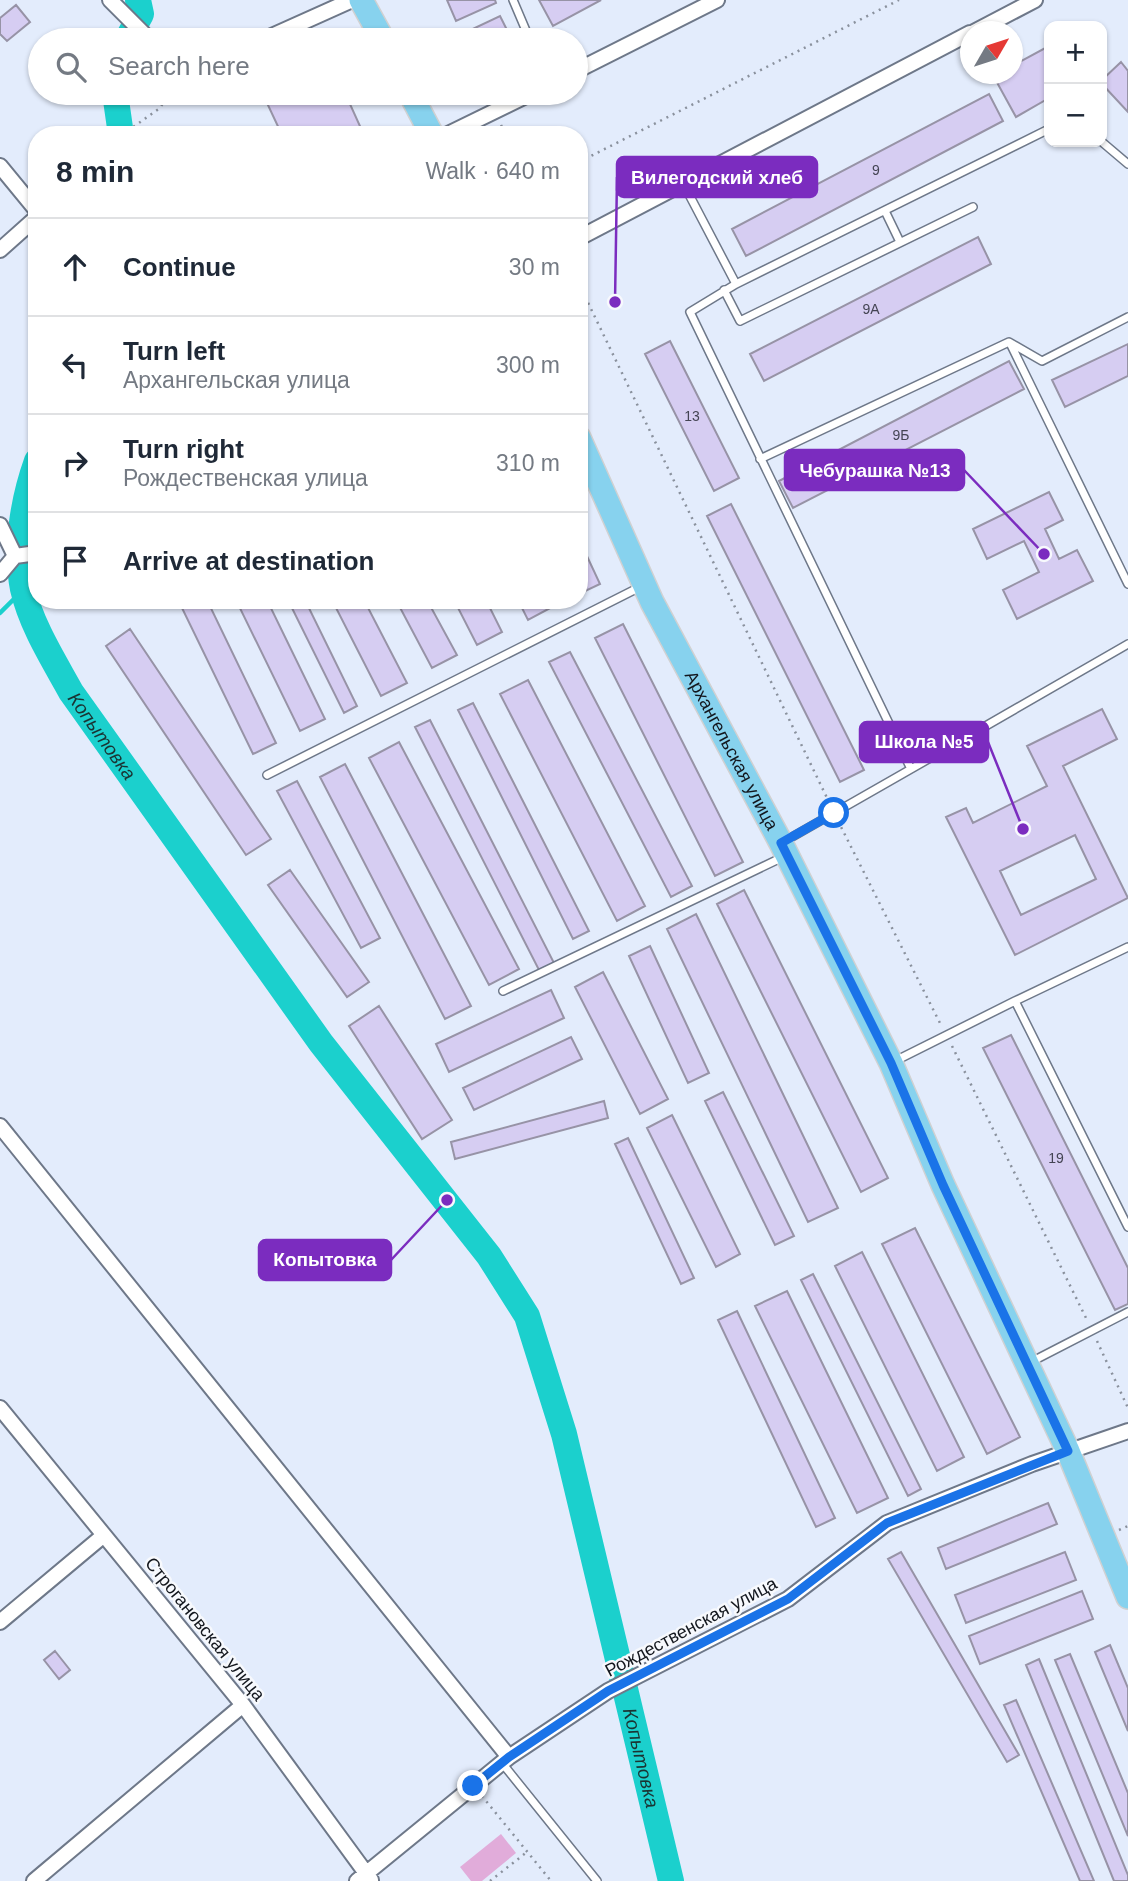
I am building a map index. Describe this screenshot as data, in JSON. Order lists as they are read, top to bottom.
{
  "streets": {
    "main road": ["Архангельская улица"],
    "street": ["Рождественская улица", "Строгановская улица"]
  },
  "crossings": [
    ["Архангельская улица", "Рождественская улица"],
    ["Рождественская улица", "Строгановская улица"]
  ],
  "water": ["Копытовка"],
  "places": [
    "Вилегодский хлеб",
    "Чебурашка №13",
    "Школа №5",
    "Копытовка"
  ],
  "house_numbers": [
    "9",
    "9А",
    "13",
    "9Б",
    "19"
  ],
  "north": "top right",
  "page": {
    "map_buttons": ["+", "−"],
    "search": "Search here",
    "heading": ["8 min", "Walk · 640 m"],
    "list": [
      ["Continue", "30 m"],
      ["Turn left", "Архангельская улица", "300 m"],
      ["Turn right", "Рождественская улица", "310 m"],
      "Arrive at destination"
    ]
  }
}
